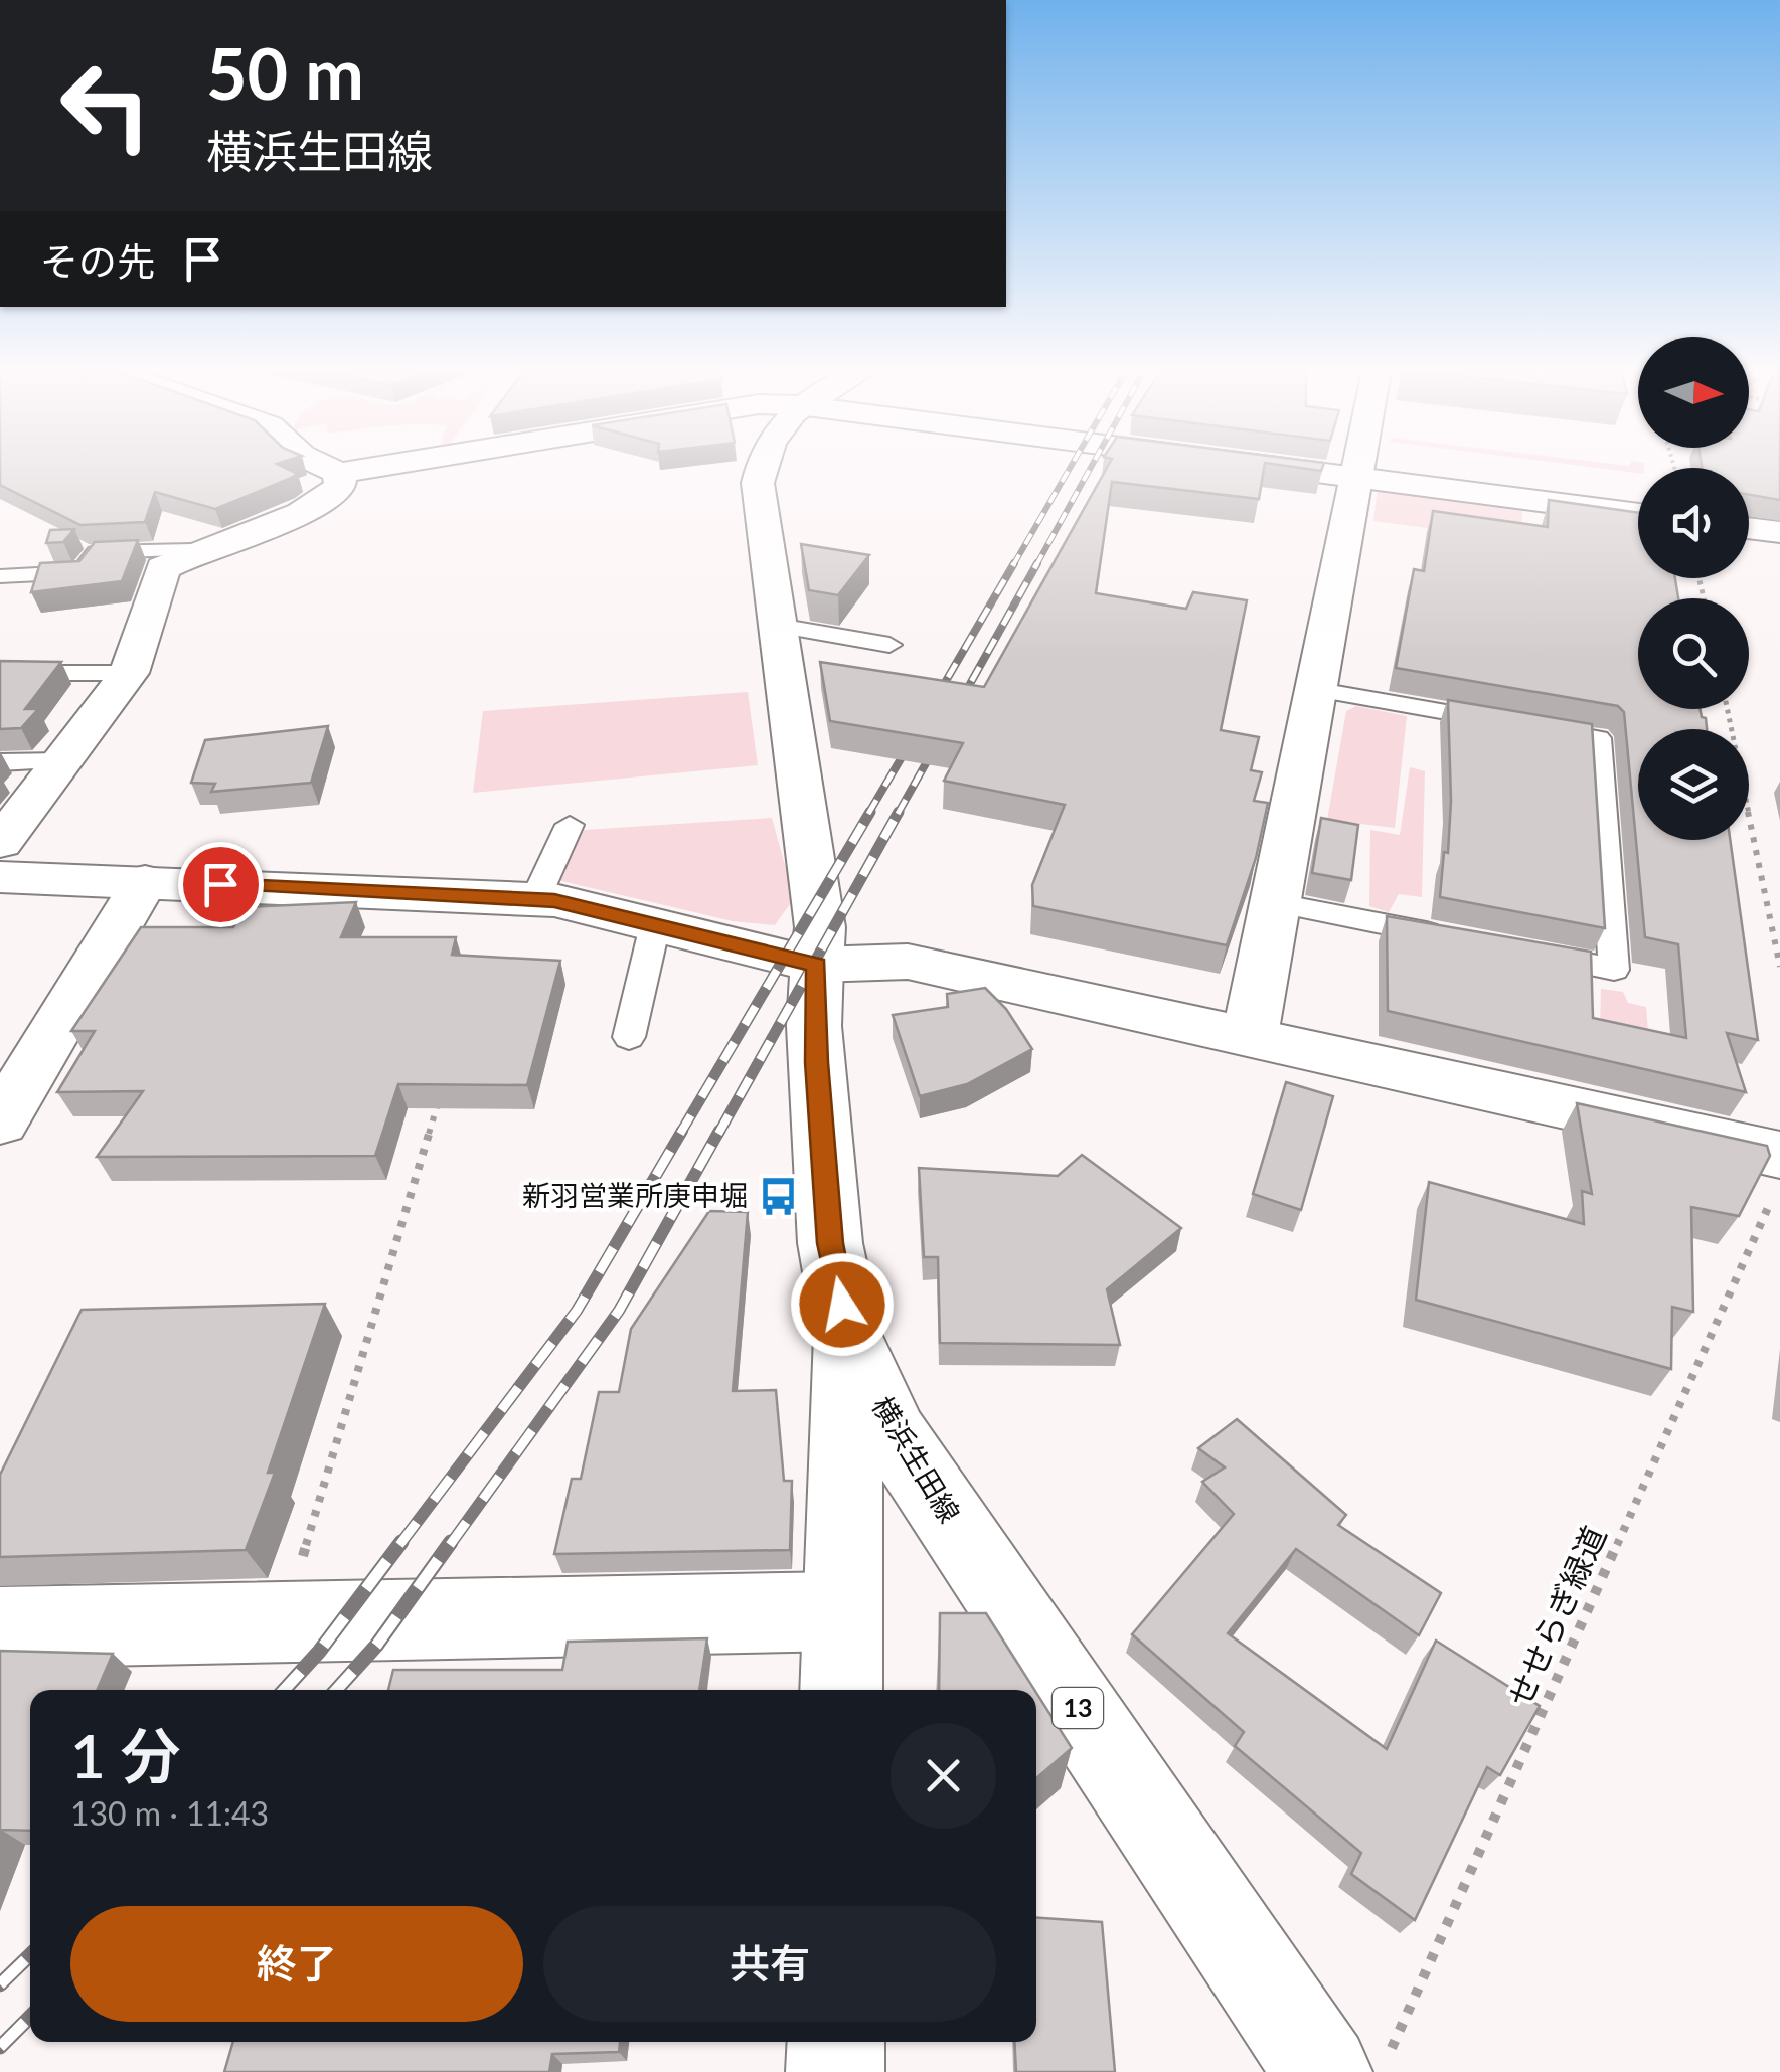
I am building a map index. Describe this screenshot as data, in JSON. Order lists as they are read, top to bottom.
{
  "streets": {
    "street": ["横浜生田線", "13"],
    "path": ["せせらぎ緑道"]
  },
  "crossings": [
    ["横浜生田線", "せせらぎ緑道"]
  ],
  "places": {
    "bus stop": ["新羽営業所庚申堀"]
  },
  "north": "right",
  "page": {
    "turn": ["50 m", "横浜生田線"],
    "then": "その先",
    "heading": ["1 分", "130 m · 11:43"],
    "buttons": ["終了", "共有"]
  }
}
